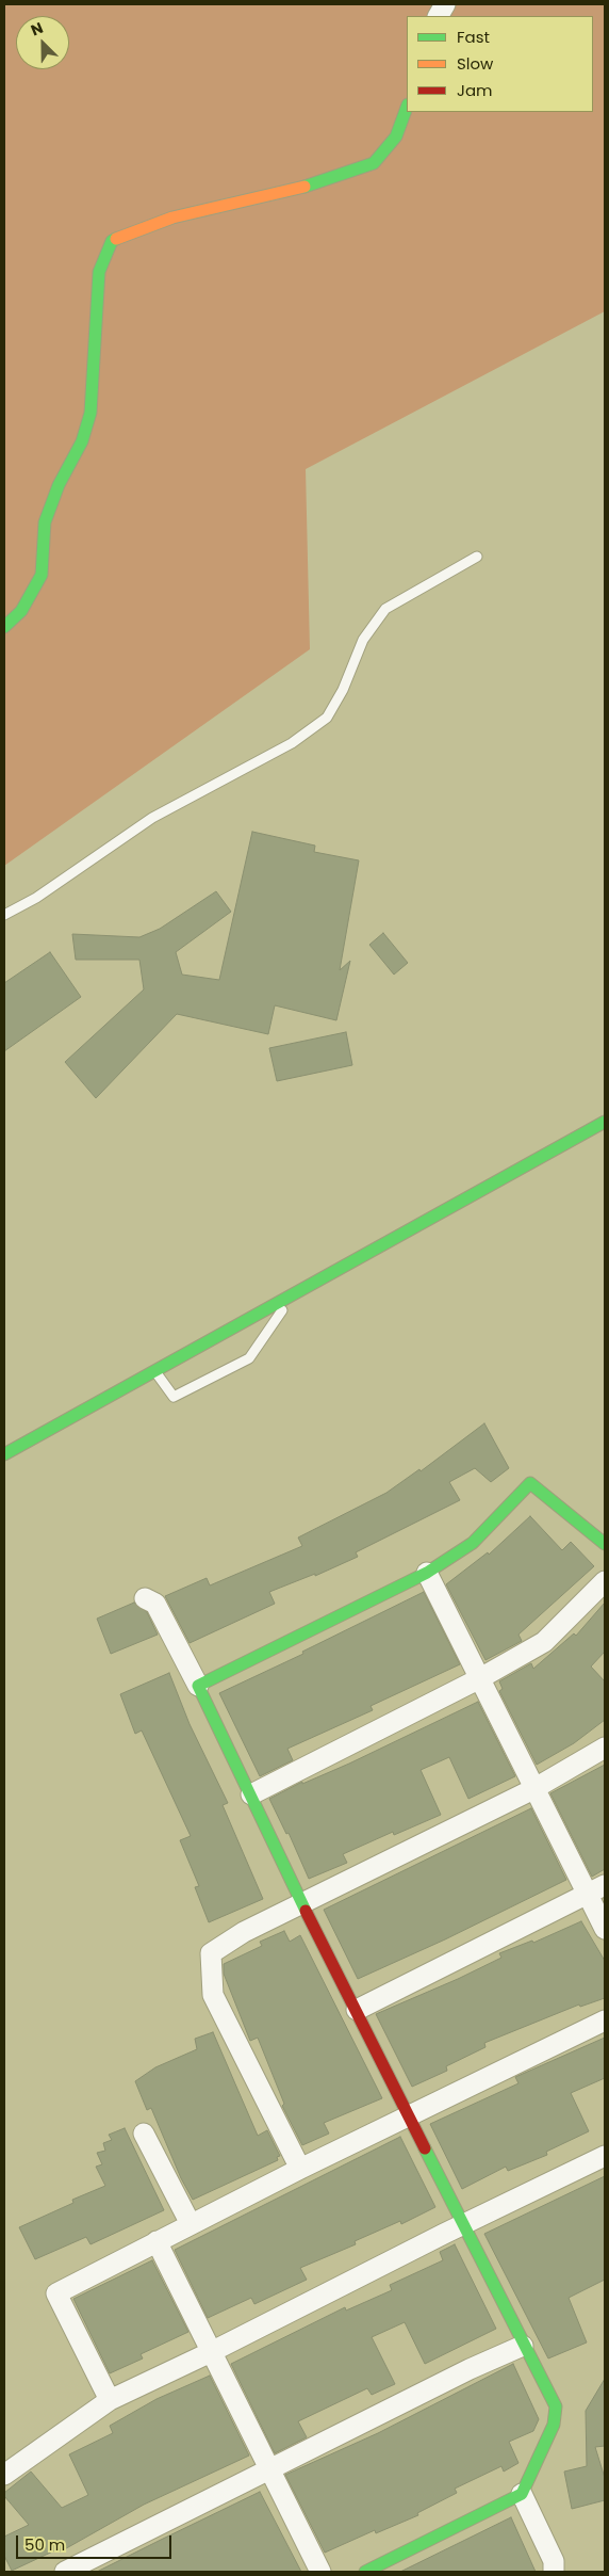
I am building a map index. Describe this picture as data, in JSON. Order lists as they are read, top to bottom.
{
  "legend": ["Fast", "Slow", "Jam"],
  "scale_bar": "50 m",
  "north": "top left"
}
